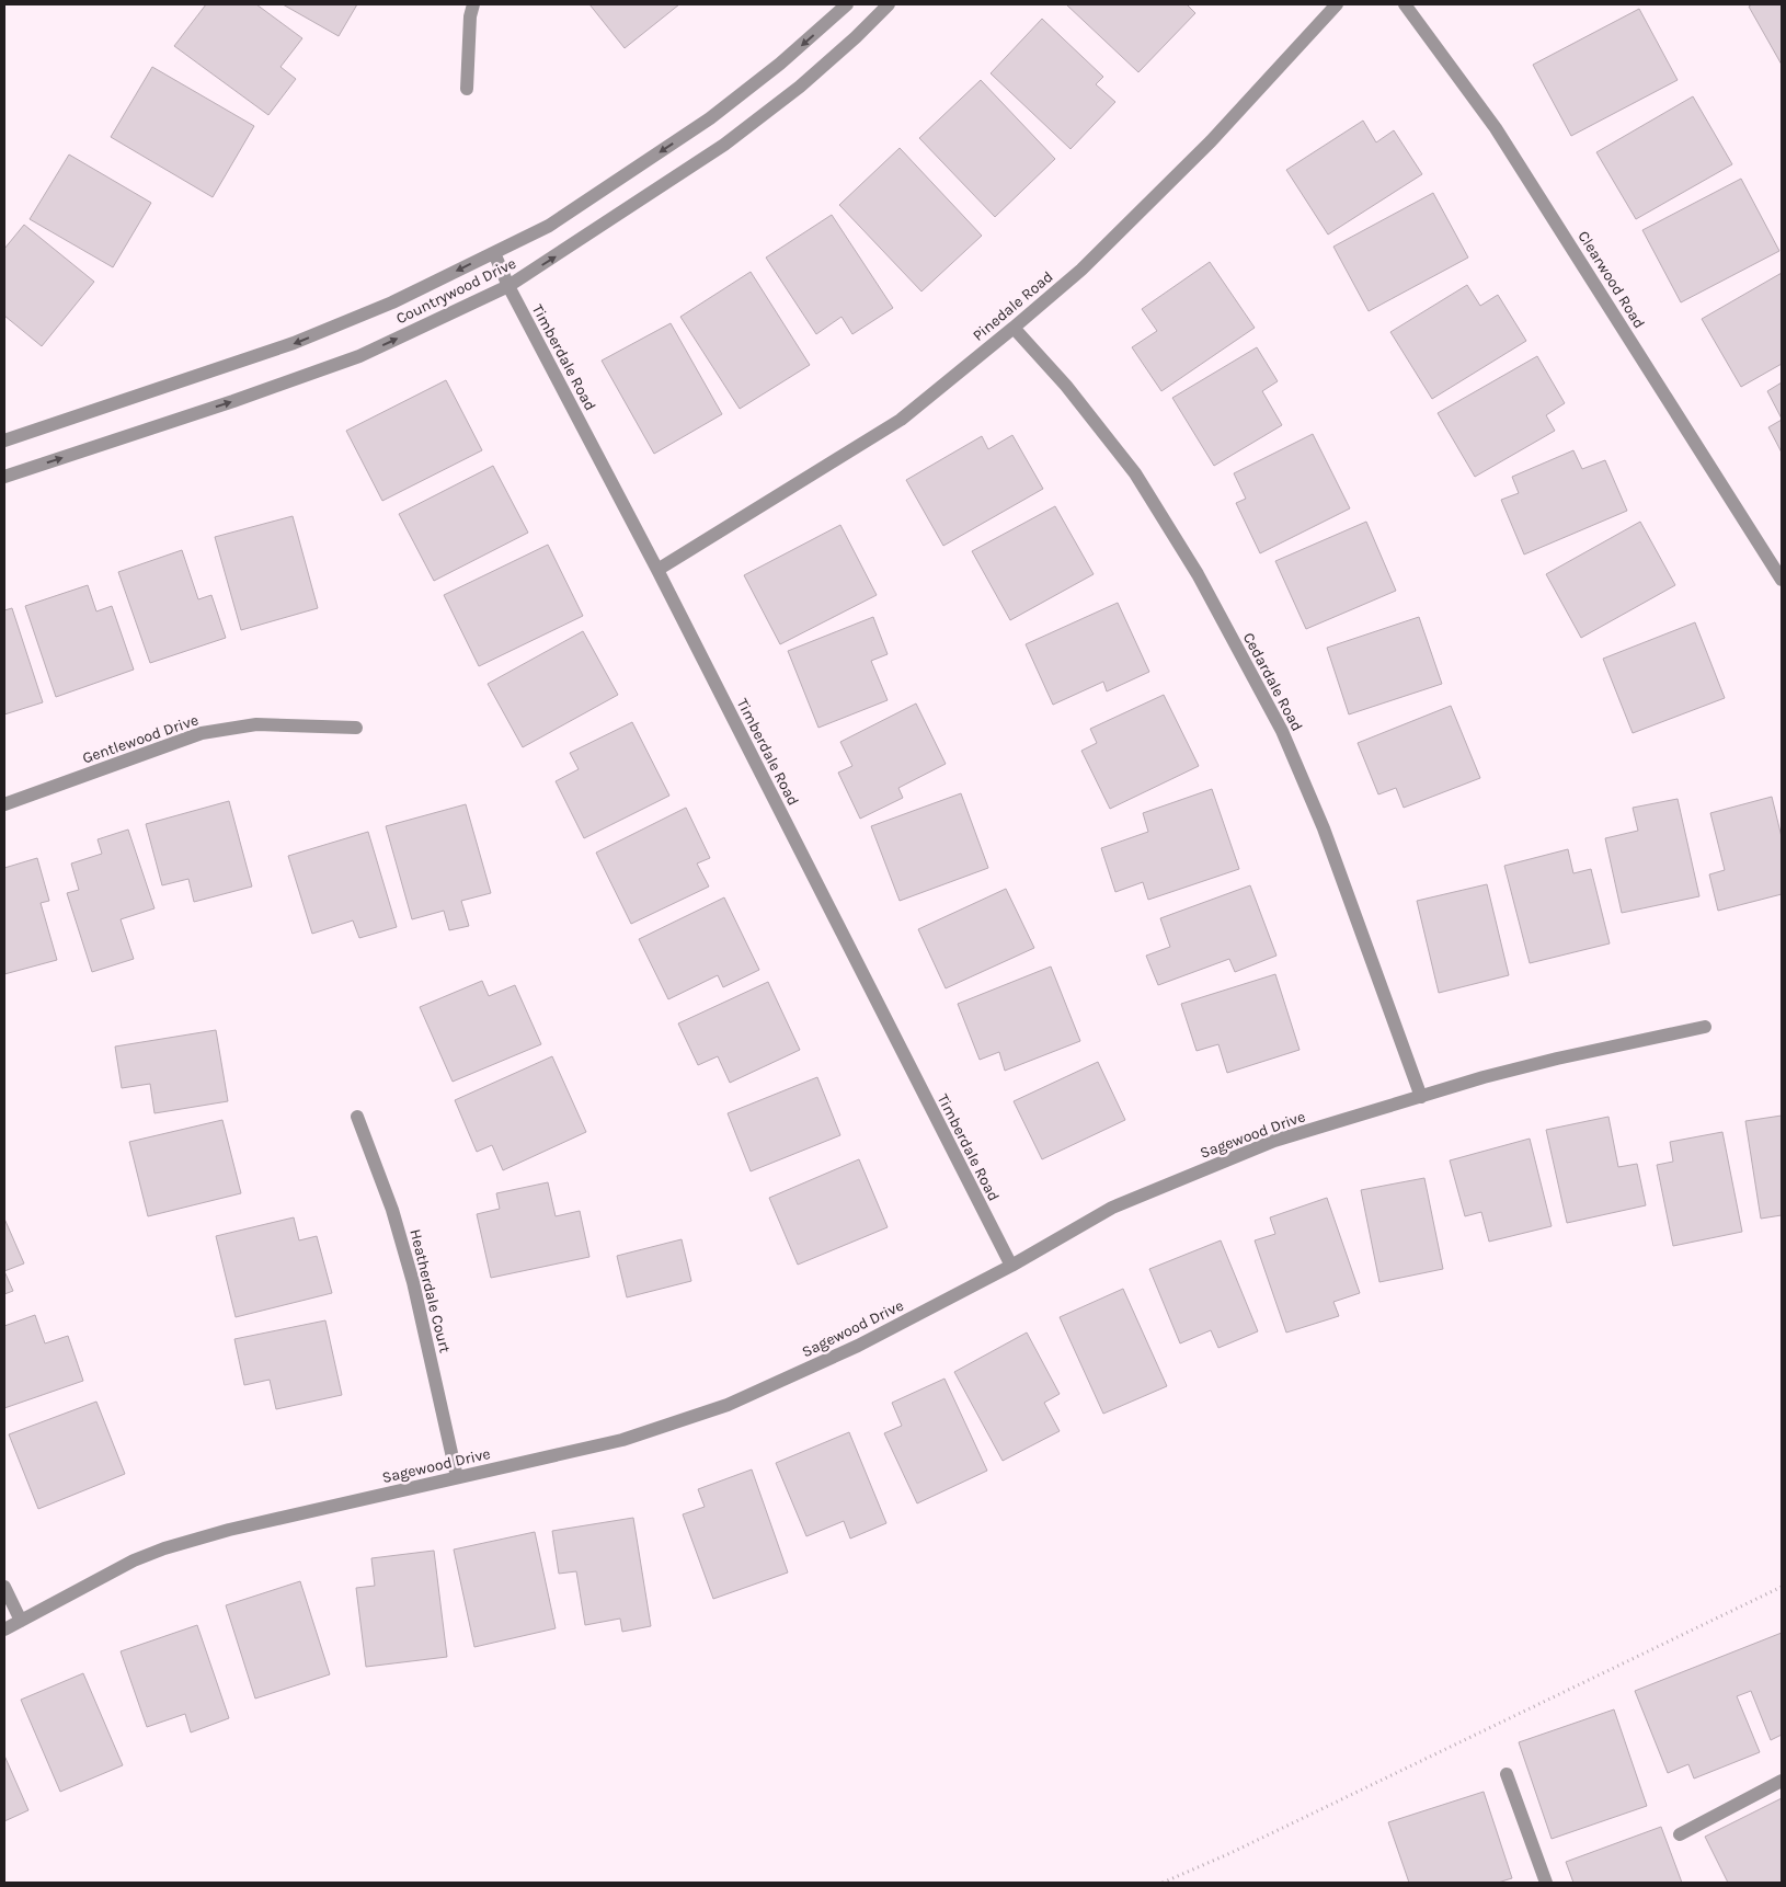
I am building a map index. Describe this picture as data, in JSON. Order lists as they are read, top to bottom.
{
  "streets": {
    "street": [
      "Clearwood Road",
      "Countrywood Drive",
      "Pinedale Road",
      "Timberdale Road",
      "Cedardale Road",
      "Gentlewood Drive",
      "Sagewood Drive",
      "Heatherdale Court"
    ]
  },
  "crossings": [
    ["Countrywood Drive", "Timberdale Road"],
    ["Pinedale Road", "Timberdale Road"],
    ["Pinedale Road", "Cedardale Road"],
    ["Timberdale Road", "Sagewood Drive"],
    ["Cedardale Road", "Sagewood Drive"],
    ["Sagewood Drive", "Heatherdale Court"]
  ]
}
